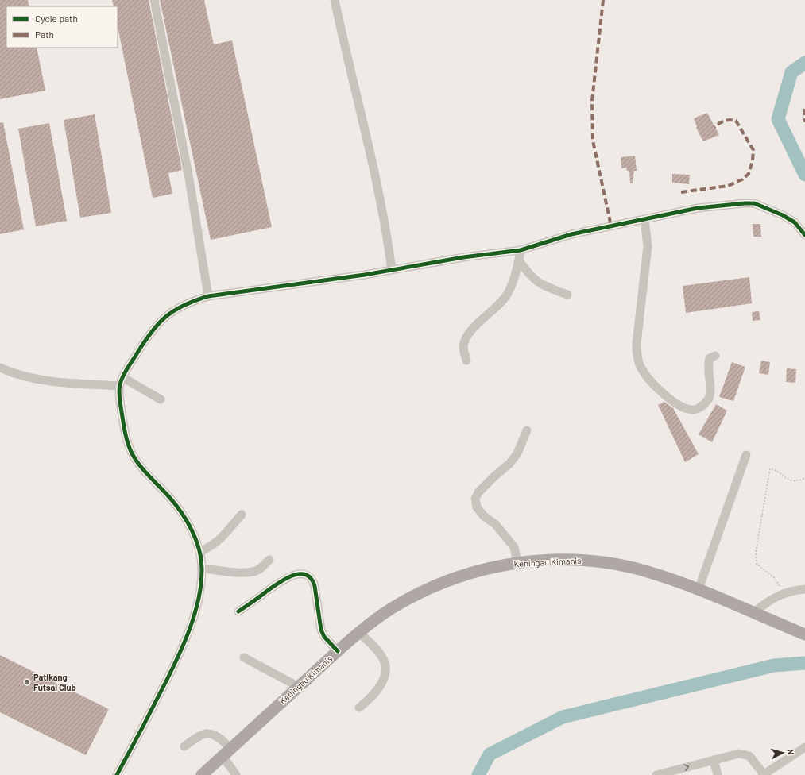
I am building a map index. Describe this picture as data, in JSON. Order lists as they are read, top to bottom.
{
  "streets": {
    "main road": ["Keningau Kimanis"]
  },
  "places": ["Patikang Futsal Club"],
  "legend": ["Cycle path", "Path"],
  "north": "right"
}
